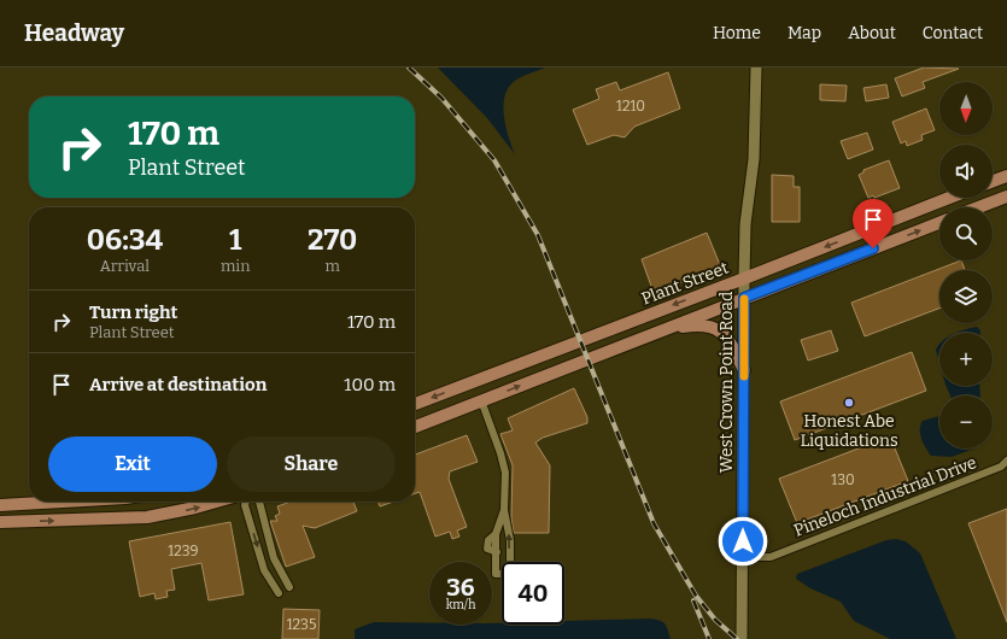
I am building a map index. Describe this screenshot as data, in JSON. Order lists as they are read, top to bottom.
{
  "streets": {
    "main road": ["Plant Street"],
    "street": ["West Crown Point Road", "Pineloch Industrial Drive"]
  },
  "crossings": [
    ["Plant Street", "West Crown Point Road"],
    ["West Crown Point Road", "Pineloch Industrial Drive"]
  ],
  "places": ["Honest Abe Liquidations"],
  "house_numbers": [
    "1210",
    "130",
    "1239",
    "1235"
  ],
  "north": "bottom",
  "page": {
    "header": "Headway",
    "nav": [
      "Home",
      "Map",
      "About",
      "Contact"
    ],
    "map_buttons": ["+", "−"],
    "turn": ["170 m", "Plant Street"],
    "eta": [
      "06:34",
      "Arrival",
      "1",
      "min",
      "270",
      "m"
    ],
    "list": [
      {
        "name": "Turn right",
        "note": "Plant Street",
        "value": "170 m"
      },
      {
        "name": "Arrive at destination",
        "value": "100 m"
      }
    ],
    "buttons": ["Exit", "Share"],
    "speed": "36 km/h",
    "limit": "40"
  }
}
